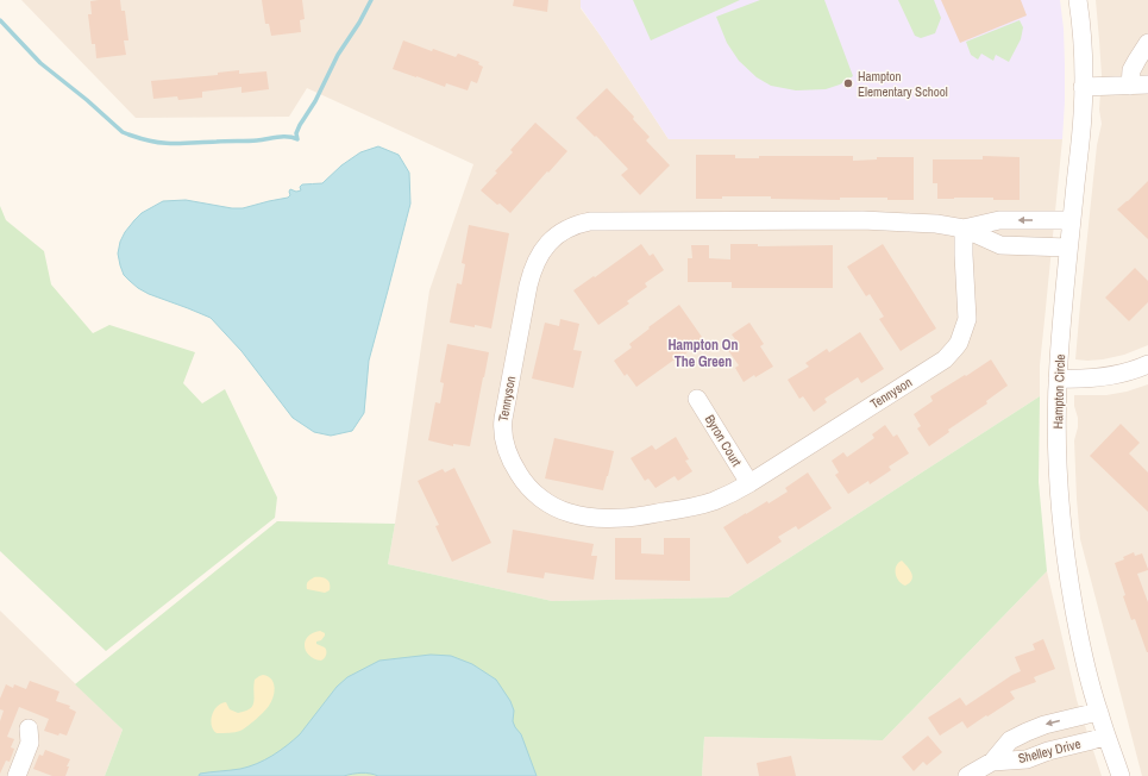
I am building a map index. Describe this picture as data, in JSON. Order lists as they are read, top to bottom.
{
  "streets": {
    "street": [
      "Hampton Circle",
      "Tennyson",
      "Byron Court",
      "Shelley Drive"
    ]
  },
  "crossings": [
    ["Hampton Circle", "Tennyson"],
    ["Hampton Circle", "Shelley Drive"],
    ["Tennyson", "Byron Court"]
  ],
  "districts": ["Hampton On The Green"],
  "places": ["Hampton Elementary School"]
}
